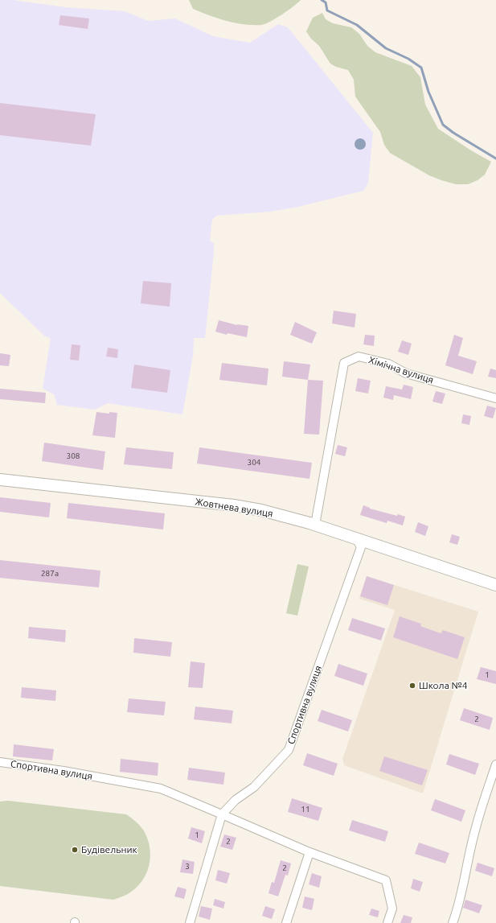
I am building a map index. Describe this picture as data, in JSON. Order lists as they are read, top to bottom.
{
  "streets": {
    "main road": ["Жовтнева вулиця"],
    "street": ["Хімічна вулиця", "Спортивна вулиця"]
  },
  "crossings": [
    ["Хімічна вулиця", "Жовтнева вулиця"],
    ["Жовтнева вулиця", "Спортивна вулиця"]
  ],
  "places": ["Школа №4", "Будівельник"],
  "house_numbers": [
    "308",
    "304",
    "287а",
    "1",
    "2",
    "11",
    "1",
    "2",
    "3",
    "2"
  ]
}
